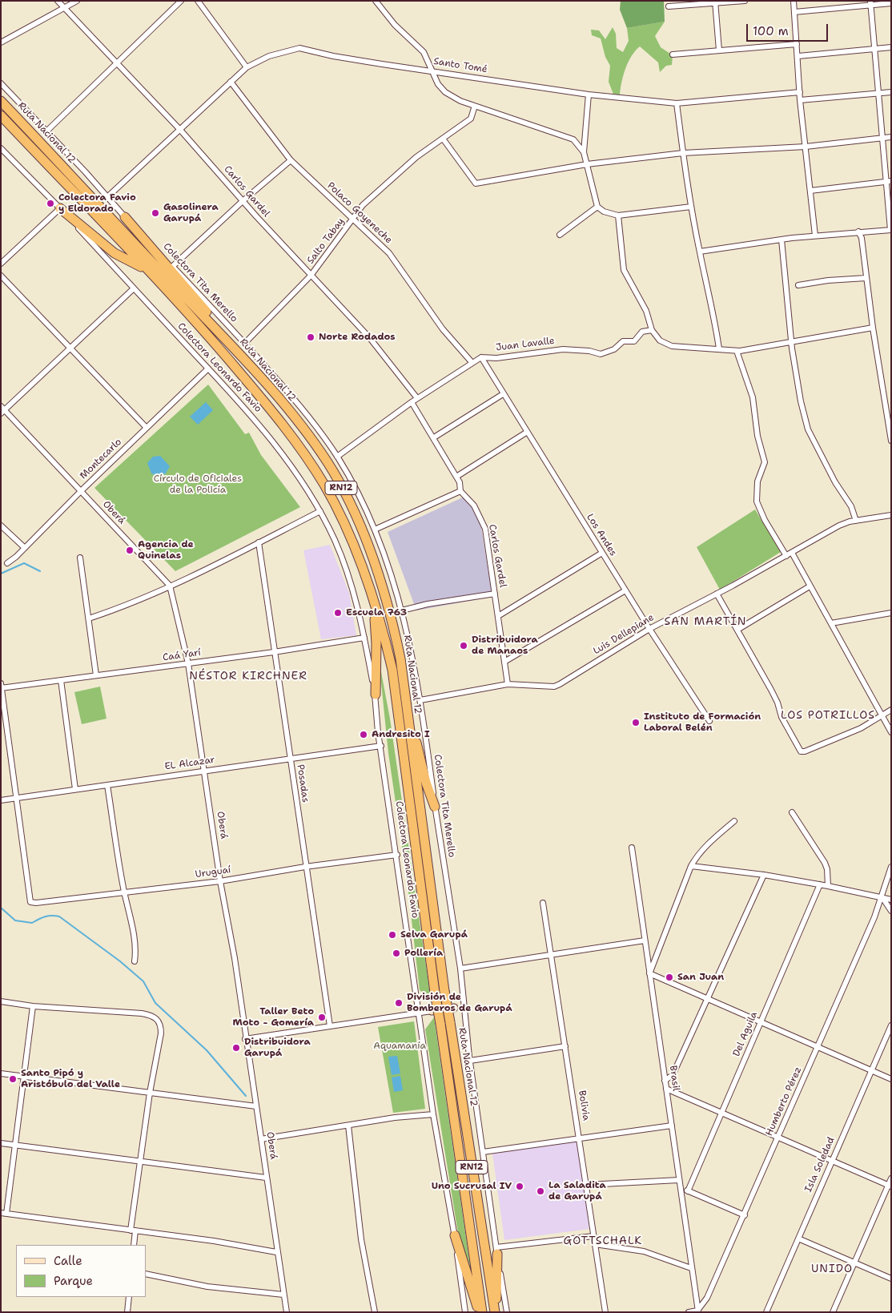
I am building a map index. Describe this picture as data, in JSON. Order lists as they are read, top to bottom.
{
  "streets": {
    "highway": ["Ruta Nacional 12", "RN12"],
    "street": [
      "Santo Tomé",
      "Carlos Gardel",
      "Polaco Goyeneche",
      "Salto Tabay",
      "Colectora Tita Merello",
      "Juan Lavalle",
      "Colectora Leonardo Favio",
      "Montecarlo",
      "Oberá",
      "Los Andes",
      "Luis Dellepiane",
      "Caá Yarí",
      "EL Alcazar",
      "Posadas",
      "Uruguaí",
      "Del Aguila",
      "Brasil",
      "Humberto Pérez",
      "Bolivia",
      "Isla Soledad"
    ]
  },
  "crossings": [
    ["Santo Tomé", "Carlos Gardel"],
    ["Santo Tomé", "Polaco Goyeneche"],
    ["Santo Tomé", "Colectora Tita Merello"],
    ["Carlos Gardel", "Salto Tabay"],
    ["Carlos Gardel", "Juan Lavalle"],
    ["Carlos Gardel", "Luis Dellepiane"],
    ["Polaco Goyeneche", "Salto Tabay"],
    ["Polaco Goyeneche", "Juan Lavalle"],
    ["Salto Tabay", "Colectora Tita Merello"],
    ["Colectora Tita Merello", "Juan Lavalle"],
    ["Colectora Tita Merello", "Luis Dellepiane"],
    ["Juan Lavalle", "Los Andes"],
    ["Colectora Leonardo Favio", "Montecarlo"],
    ["Colectora Leonardo Favio", "Caá Yarí"],
    ["Colectora Leonardo Favio", "EL Alcazar"],
    ["Colectora Leonardo Favio", "Uruguaí"],
    ["Montecarlo", "Oberá"],
    ["Oberá", "Caá Yarí"],
    ["Oberá", "EL Alcazar"],
    ["Oberá", "Uruguaí"],
    ["Los Andes", "Luis Dellepiane"],
    ["Caá Yarí", "Posadas"],
    ["EL Alcazar", "Posadas"],
    ["EL Alcazar", "Uruguaí"],
    ["Posadas", "Uruguaí"],
    ["Brasil", "Humberto Pérez"]
  ],
  "districts": [
    "SAN MARTÍN",
    "NÉSTOR KIRCHNER",
    "LOS POTRILLOS",
    "GOTTSCHALK",
    "UNIDO"
  ],
  "parks": ["Círculo de Oficiales de la Policía", "Aquamanía"],
  "places": [
    "Colectora Favio y Eldorado",
    "Gasolinera Garupá",
    "Norte Rodados",
    "Agencia de Quinelas",
    "Escuela 763",
    "Distribuidora de Manaos",
    "Instituto de Formación Laboral Belén",
    "Andresito I",
    "Selva Garupá",
    "Pollería",
    "San Juan",
    "División de Bomberos de Garupá",
    "Taller Beto Moto - Gomería",
    "Distribuidora Garupá",
    "Santo Pipó y Aristóbulo del Valle",
    "Uno Sucrusal IV",
    "La Saladita de Garupá"
  ],
  "legend": ["Calle", "Parque"],
  "scale_bar": "100 m"
}
